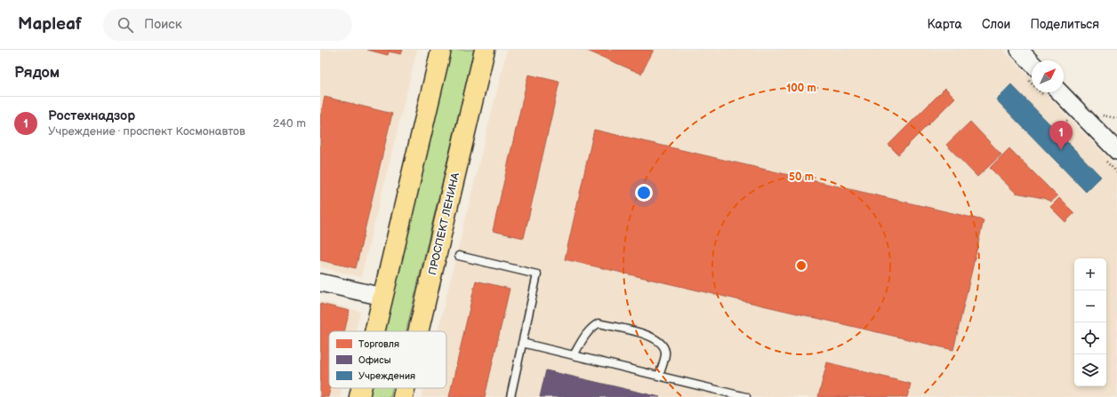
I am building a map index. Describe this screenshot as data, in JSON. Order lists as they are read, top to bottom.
{
  "streets": {
    "main road": ["ПРОСПЕКТ ЛЕНИНА"]
  },
  "legend": ["Торговля", "Офисы", "Учреждения"],
  "north": "top right",
  "page": {
    "header": "Mapleaf",
    "search": "Поиск",
    "nav": ["Карта", "Слои", "Поделиться"],
    "heading": "Рядом",
    "list": [
      {
        "mark": "1",
        "name": "Ростехнадзор",
        "note": "Учреждение · проспект Космонавтов",
        "value": "240 m"
      }
    ],
    "pins": "1",
    "map_buttons": ["+", "−"]
  },
  "rings": ["100 m", "50 m"]
}
